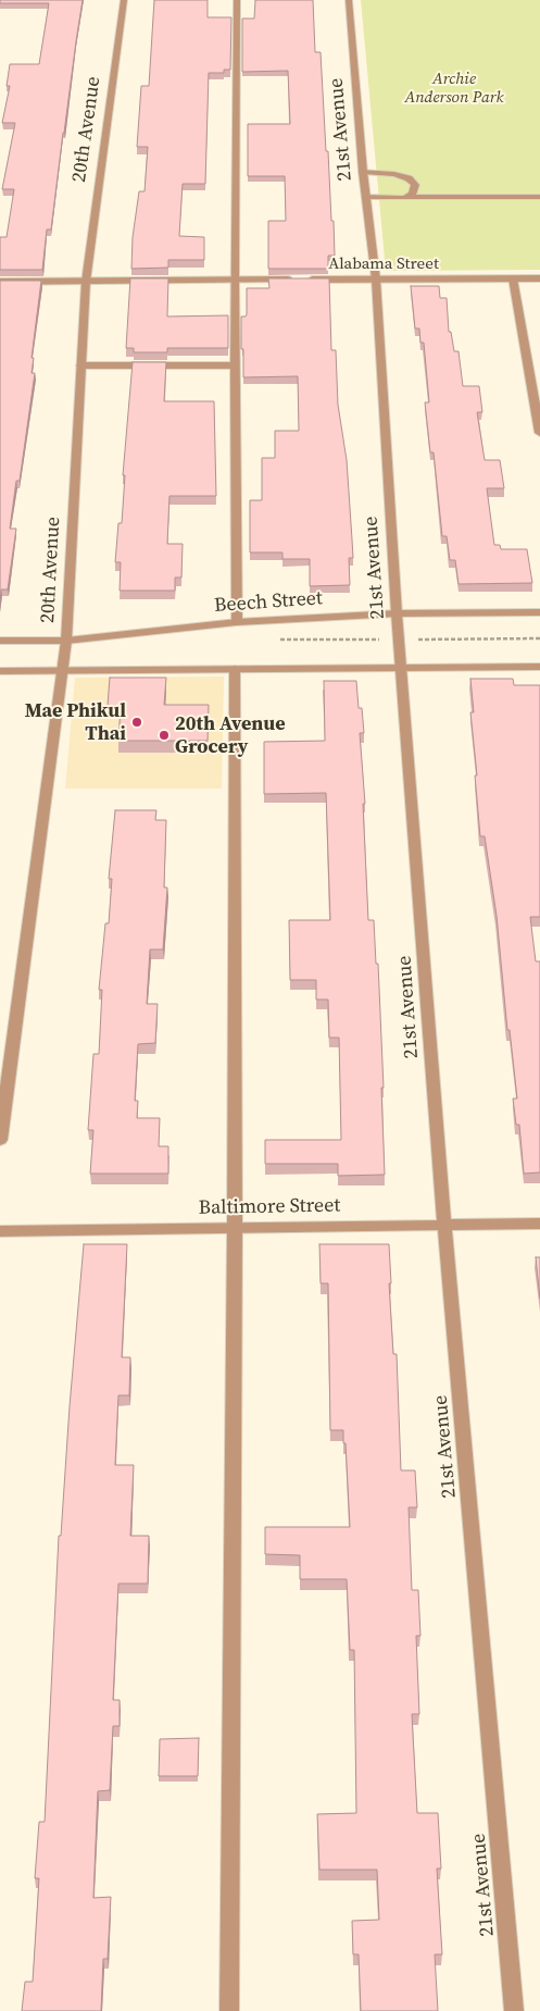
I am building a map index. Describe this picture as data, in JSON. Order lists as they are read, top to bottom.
{
  "streets": {
    "street": [
      "20th Avenue",
      "21st Avenue",
      "Alabama Street",
      "Beech Street",
      "Baltimore Street"
    ]
  },
  "crossings": [
    ["20th Avenue", "Alabama Street"],
    ["20th Avenue", "Beech Street"],
    ["21st Avenue", "Alabama Street"],
    ["21st Avenue", "Beech Street"],
    ["21st Avenue", "Baltimore Street"]
  ],
  "parks": ["Archie Anderson Park"],
  "places": ["Mae Phikul Thai", "20th Avenue Grocery"]
}
